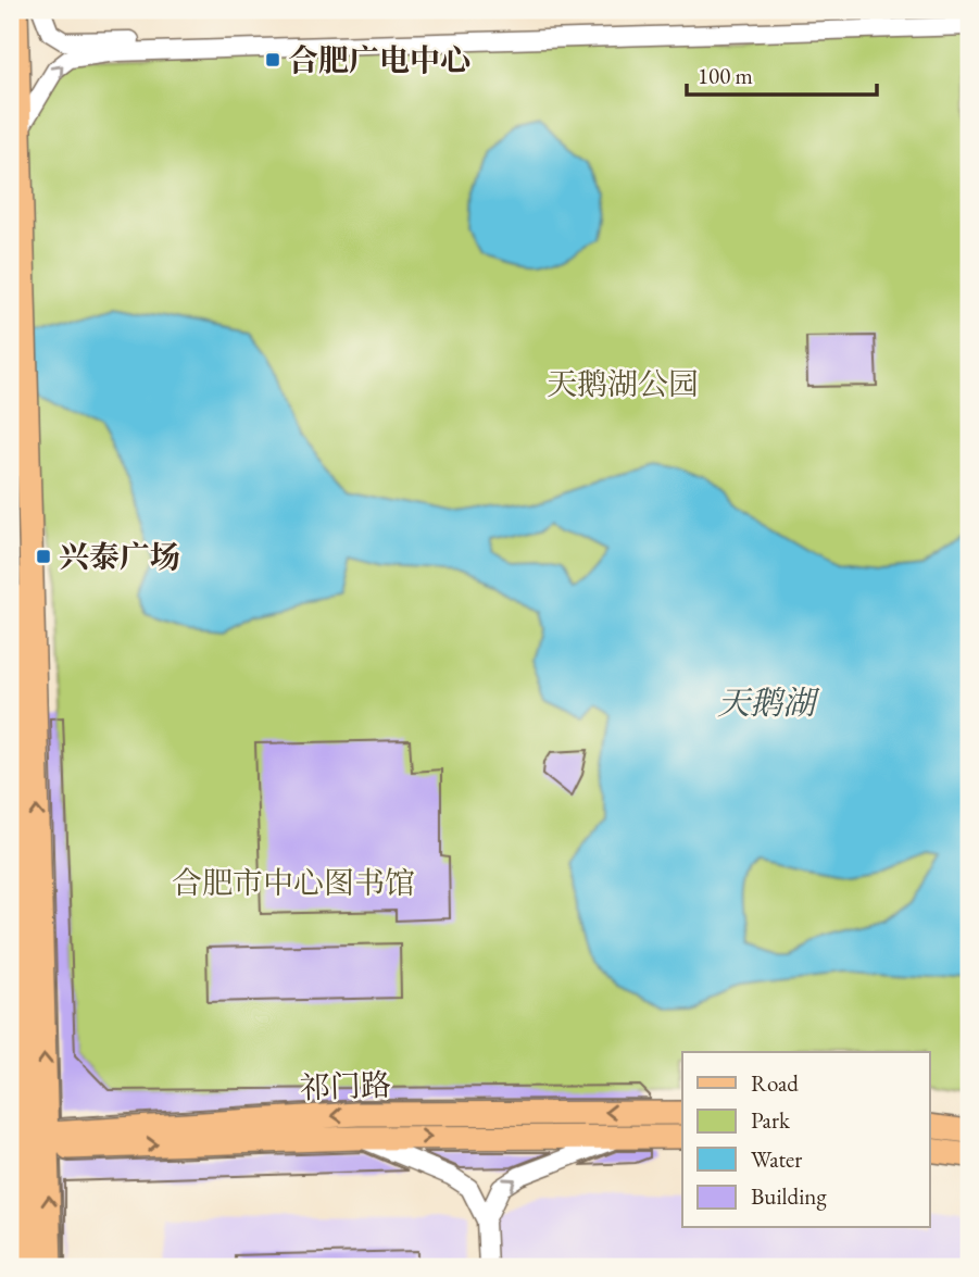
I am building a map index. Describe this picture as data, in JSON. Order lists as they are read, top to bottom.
{
  "streets": {
    "main road": ["祁门路"]
  },
  "water": ["天鹅湖"],
  "parks": ["天鹅湖公园", "合肥市中心图书馆"],
  "places": {
    "transit": ["合肥广电中心", "兴泰广场"]
  },
  "legend": [
    "Road",
    "Park",
    "Water",
    "Building"
  ],
  "scale_bar": "100 m"
}
